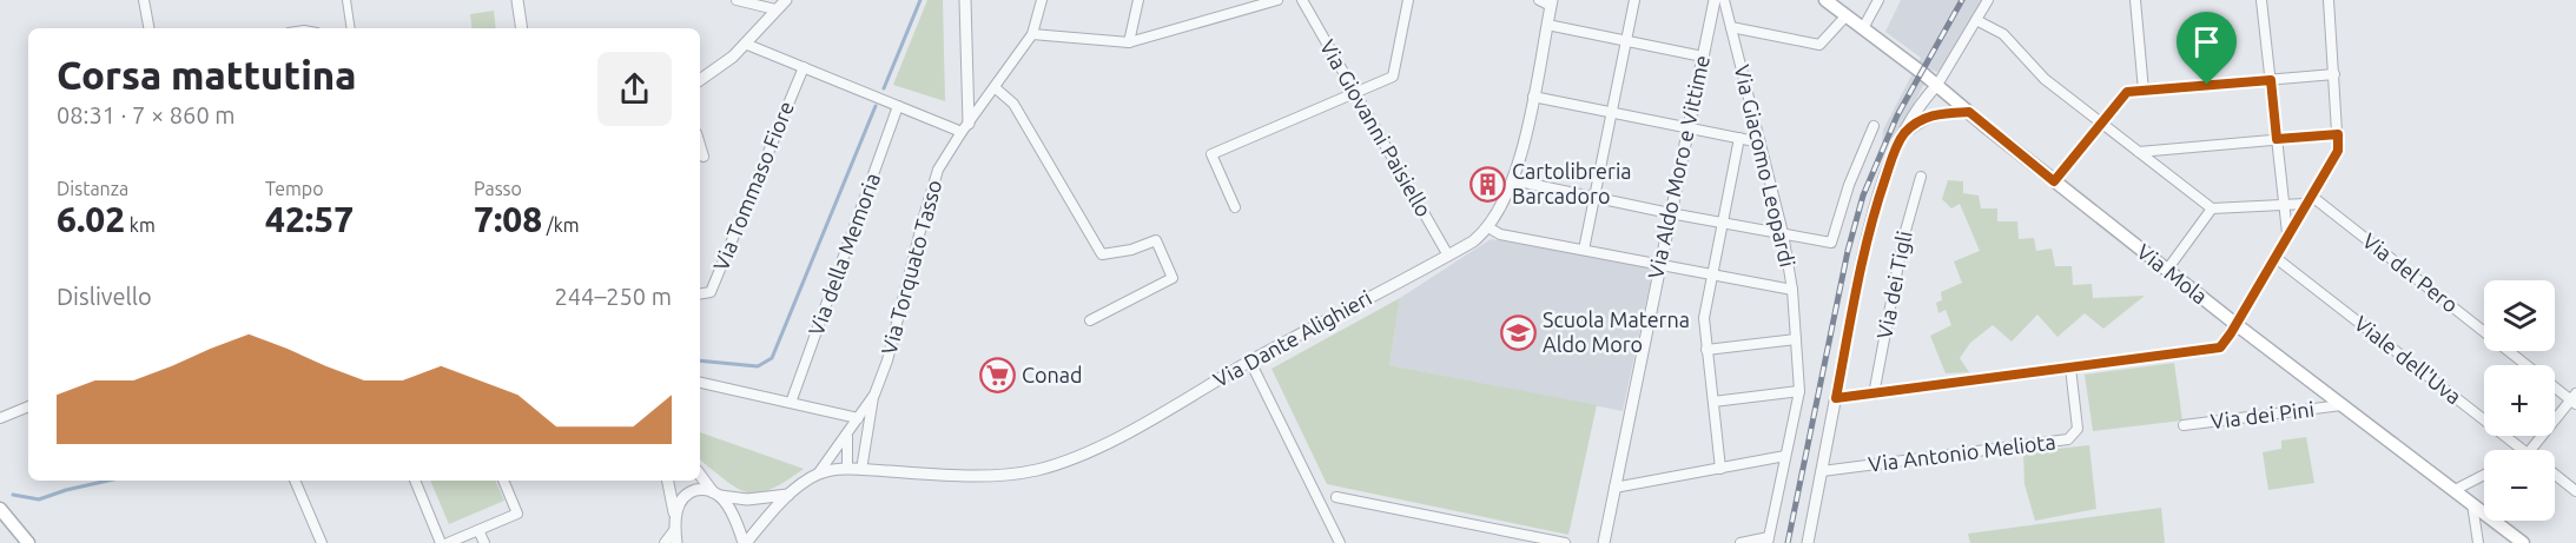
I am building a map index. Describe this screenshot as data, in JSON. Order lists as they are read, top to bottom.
{
  "streets": {
    "main road": ["Via Mola"],
    "street": [
      "Via Giovanni Paisiello",
      "Via Giacomo Leopardi",
      "Via Aldo Moro e Vittime",
      "Via Tommaso Fiore",
      "Via della Memoria",
      "Via Torquato Tasso",
      "Via del Pero",
      "Via dei Tigli",
      "Via Dante Alighieri",
      "Viale dell'Uva",
      "Via dei Pini",
      "Via Antonio Meliota"
    ]
  },
  "crossings": [
    ["Via Giovanni Paisiello", "Via Dante Alighieri"],
    ["Via Torquato Tasso", "Via Dante Alighieri"],
    ["Via Mola", "Via dei Pini"]
  ],
  "places": {
    "building": ["Cartolibreria Barcadoro"],
    "school or university": ["Scuola Materna Aldo Moro"],
    "supermarket": ["Conad"]
  },
  "page": {
    "heading": ["Corsa mattutina", "08:31 · 7 × 860 m"],
    "stats": [
      ["Distanza", "6.02 km"],
      ["Tempo", "42:57"],
      ["Passo", "7:08 /km"]
    ],
    "chart": ["Dislivello", "244–250 m"],
    "map_buttons": ["+", "−"]
  }
}
